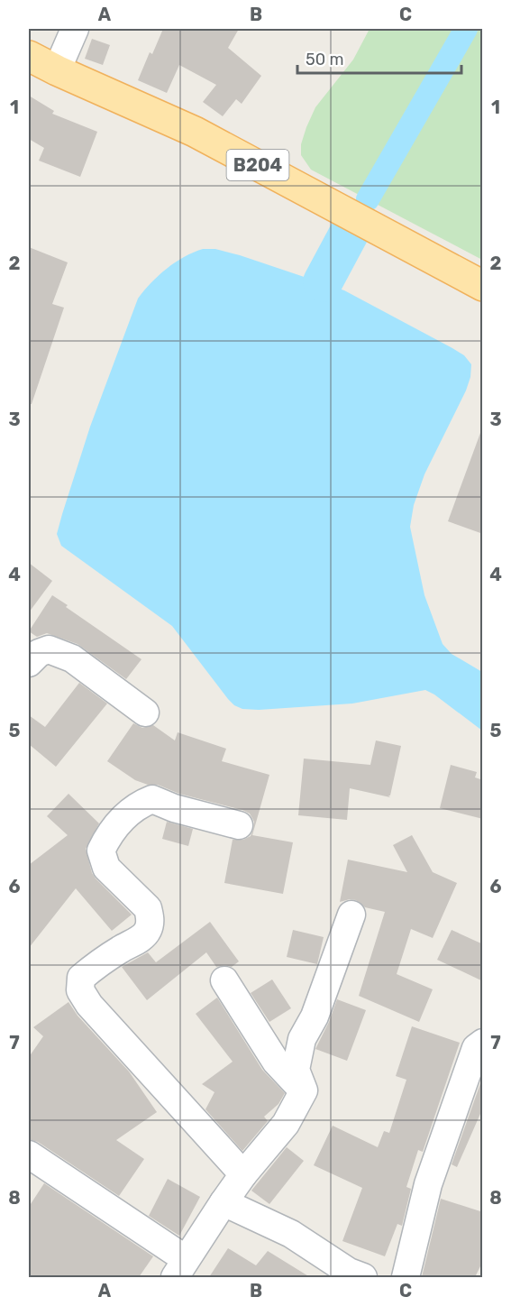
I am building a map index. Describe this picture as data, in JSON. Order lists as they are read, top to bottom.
{
  "streets": {
    "main road": ["B204"]
  },
  "scale_bar": "50 m",
  "grid": {
    "columns": ["A", "B", "C"],
    "rows": [
      "1",
      "2",
      "3",
      "4",
      "5",
      "6",
      "7",
      "8"
    ]
  }
}
